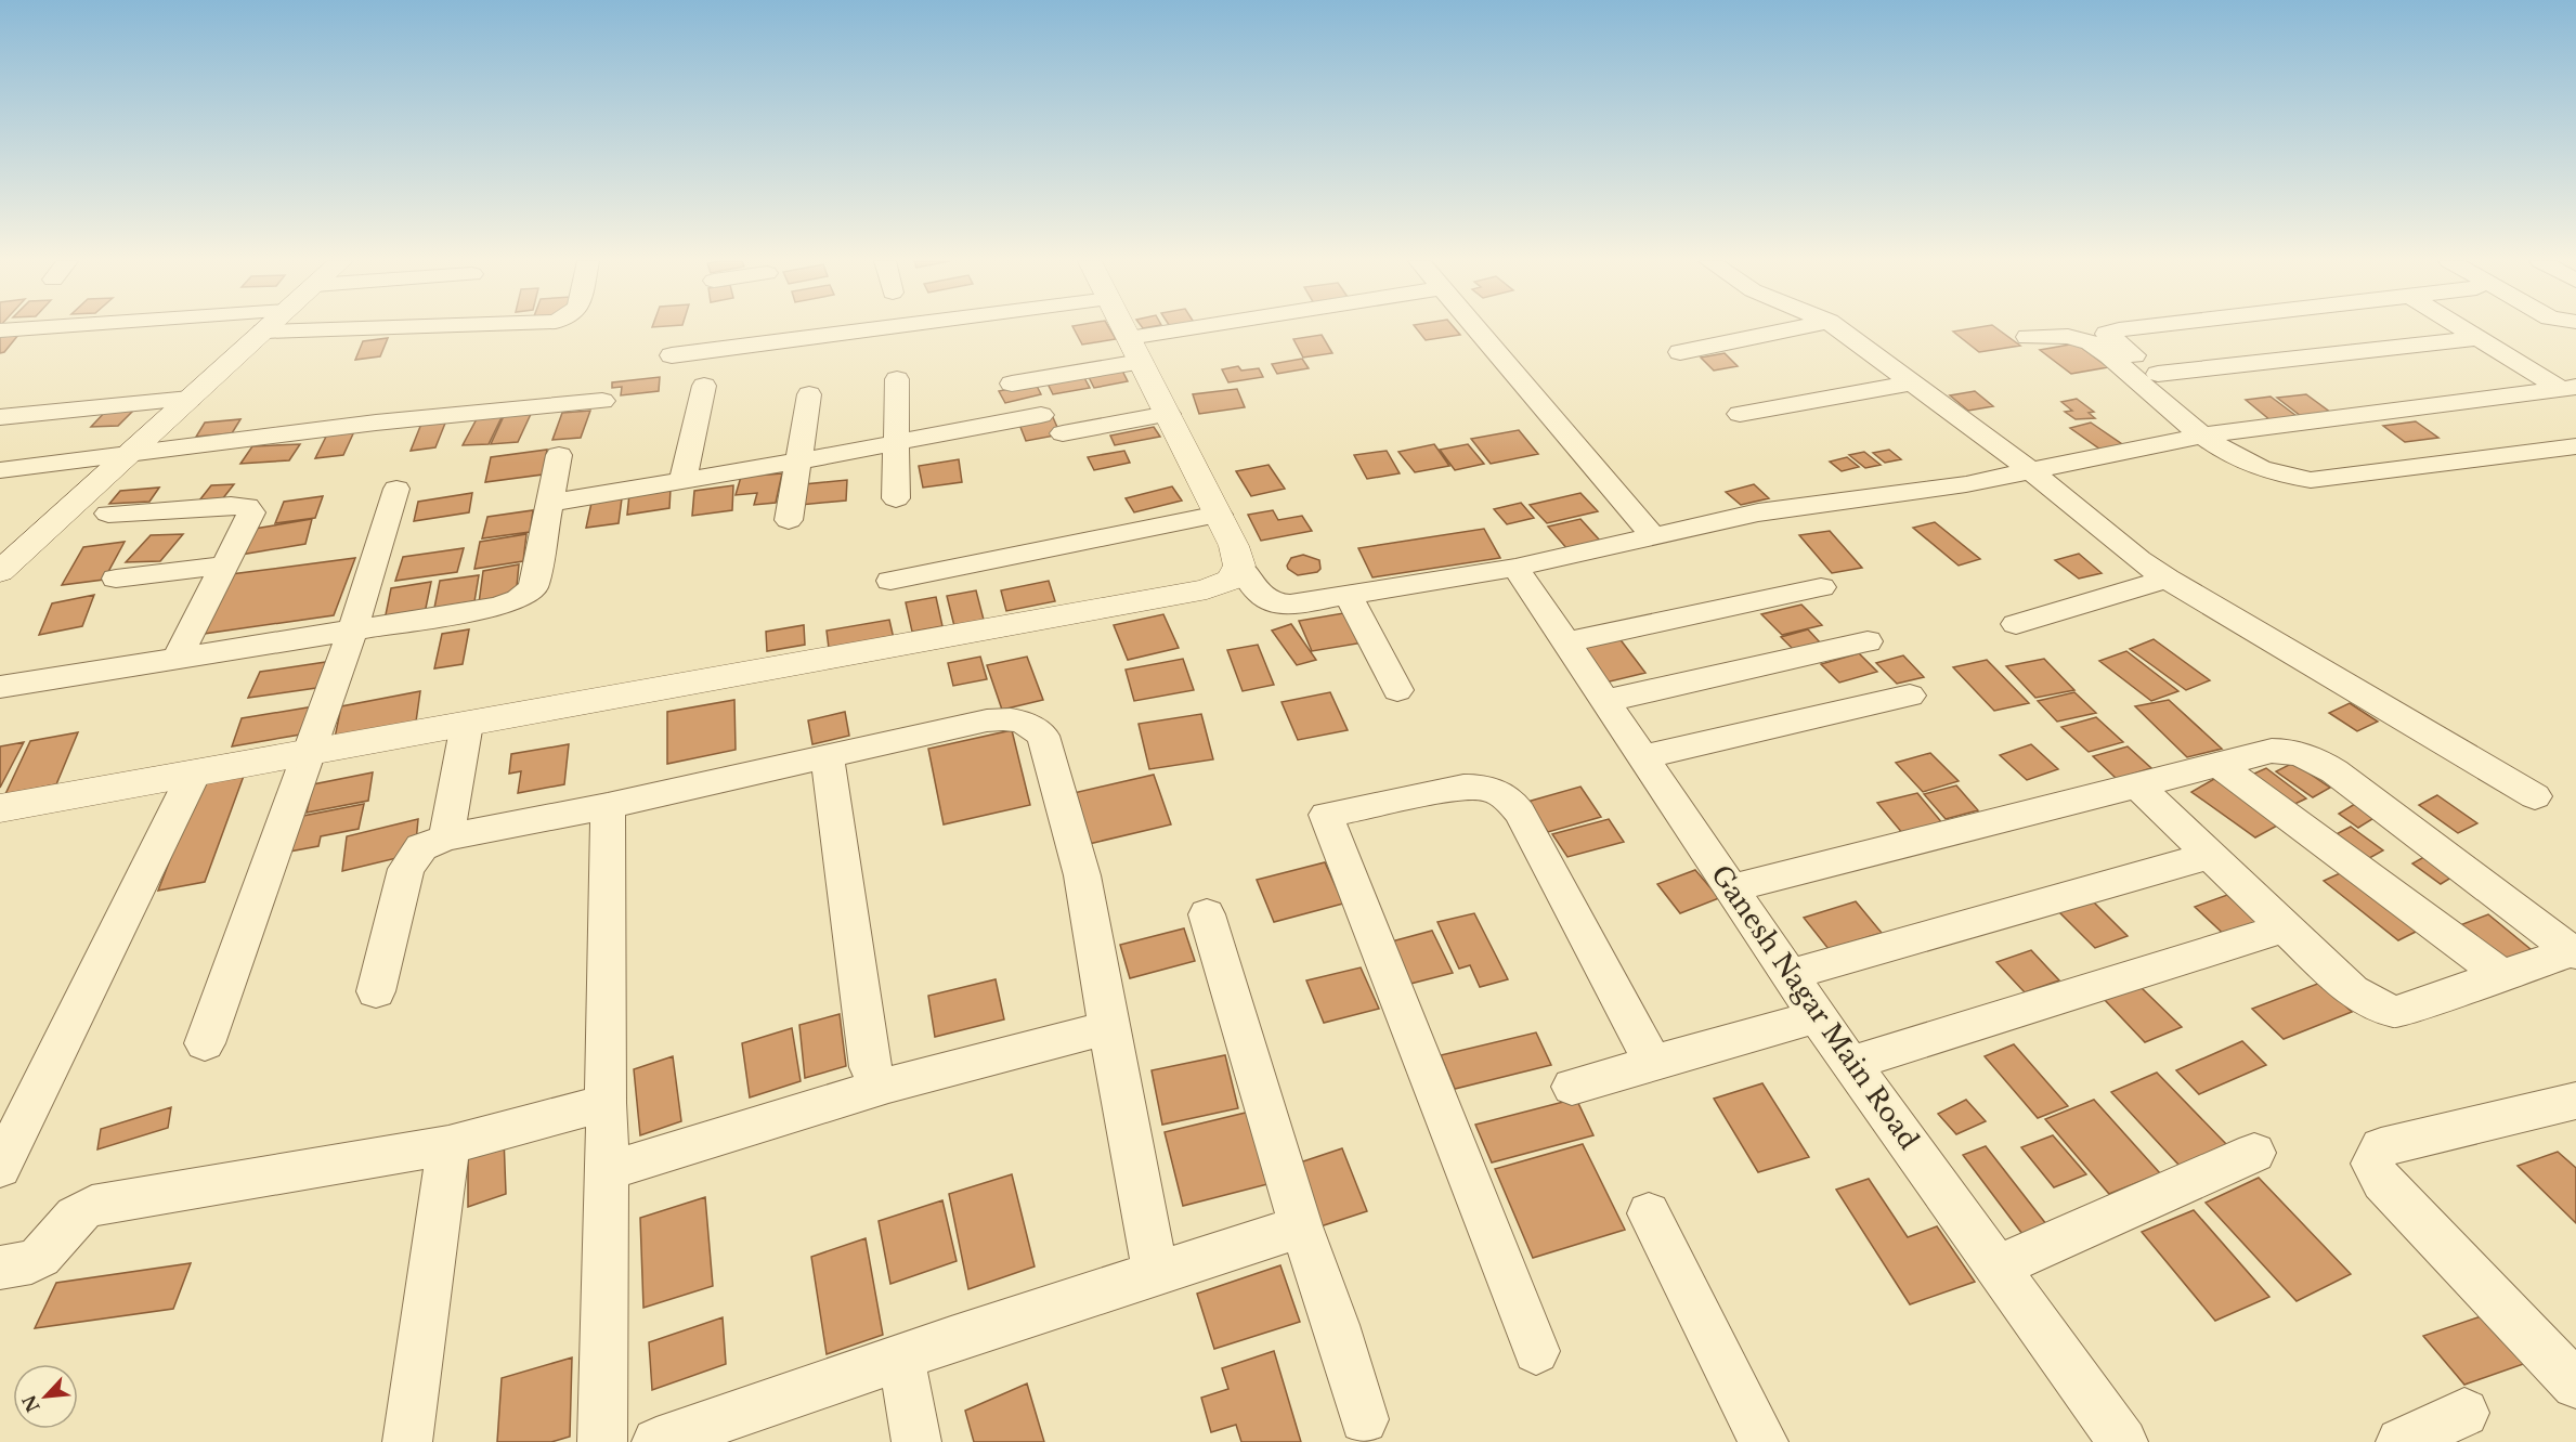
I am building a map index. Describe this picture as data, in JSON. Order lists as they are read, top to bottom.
{
  "streets": {
    "street": ["Ganesh Nagar Main Road"]
  },
  "north": "bottom left"
}
